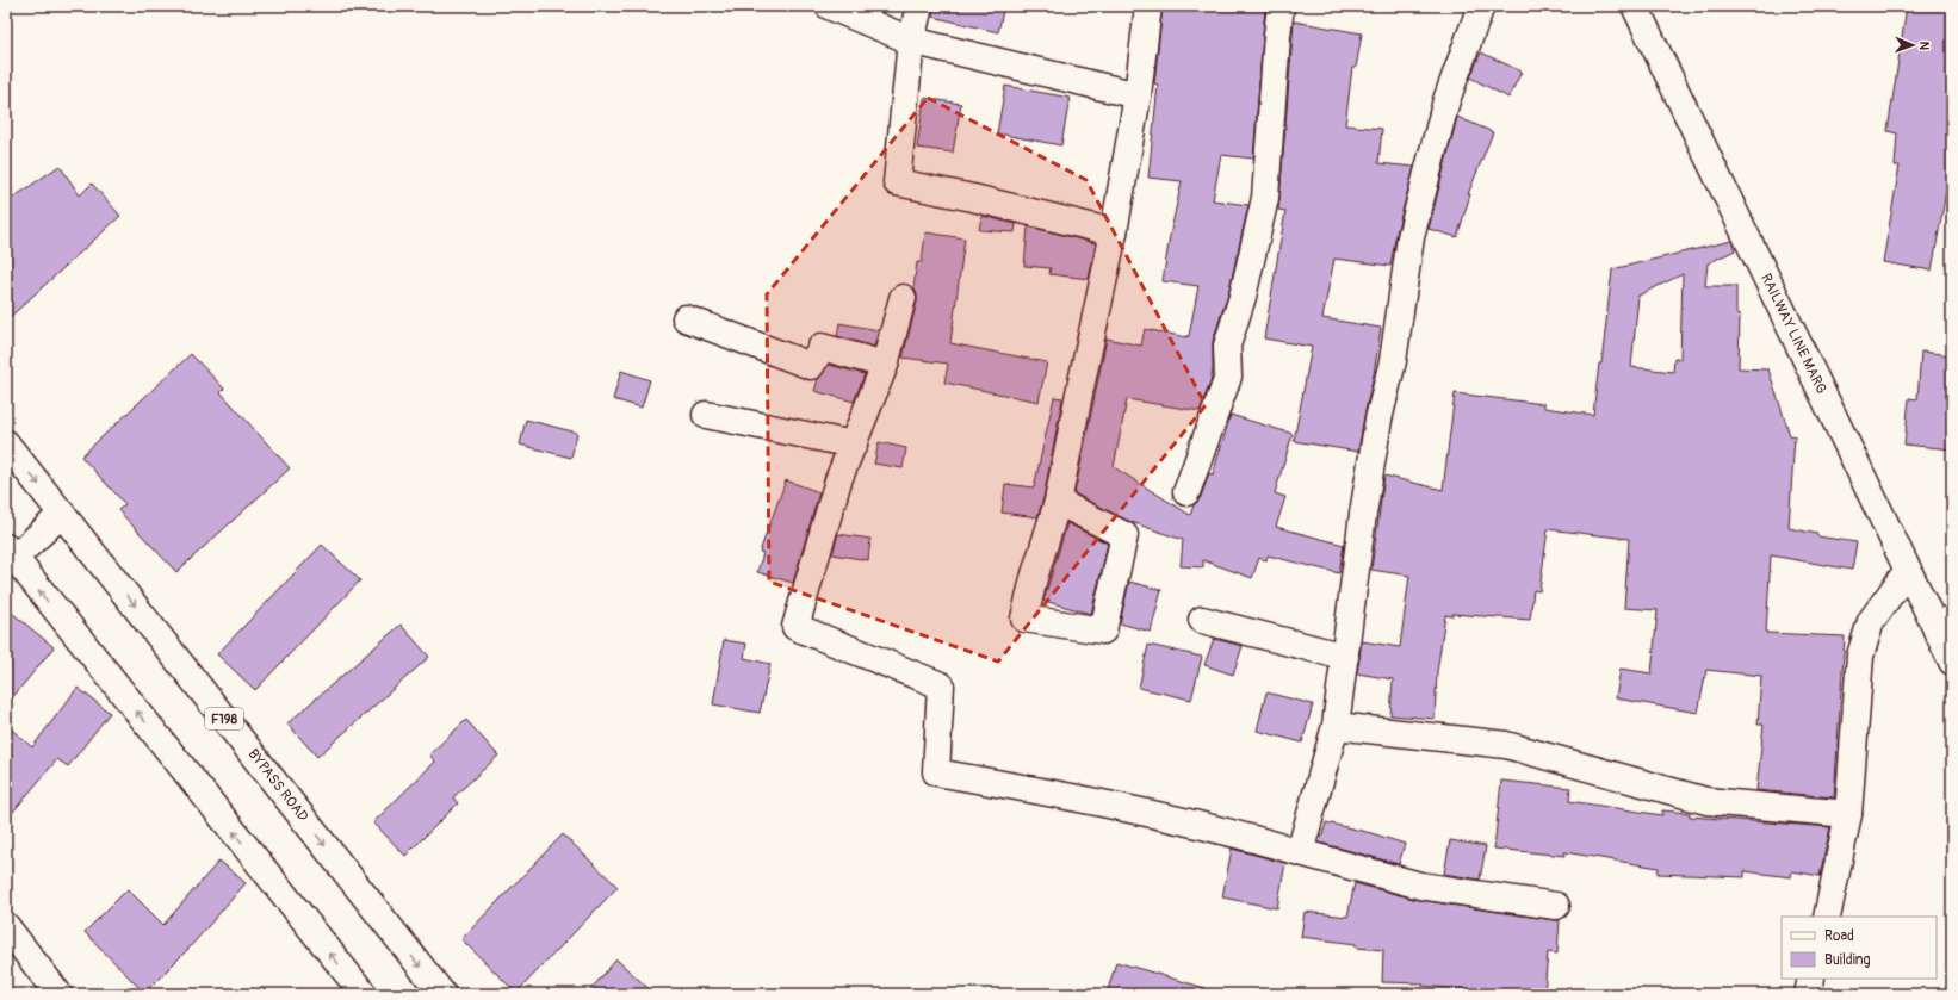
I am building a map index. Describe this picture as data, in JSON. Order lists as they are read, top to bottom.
{
  "streets": {
    "street": ["RAILWAY LINE MARG", "F198", "BYPASS ROAD"]
  },
  "legend": ["Road", "Building"],
  "north": "right"
}
